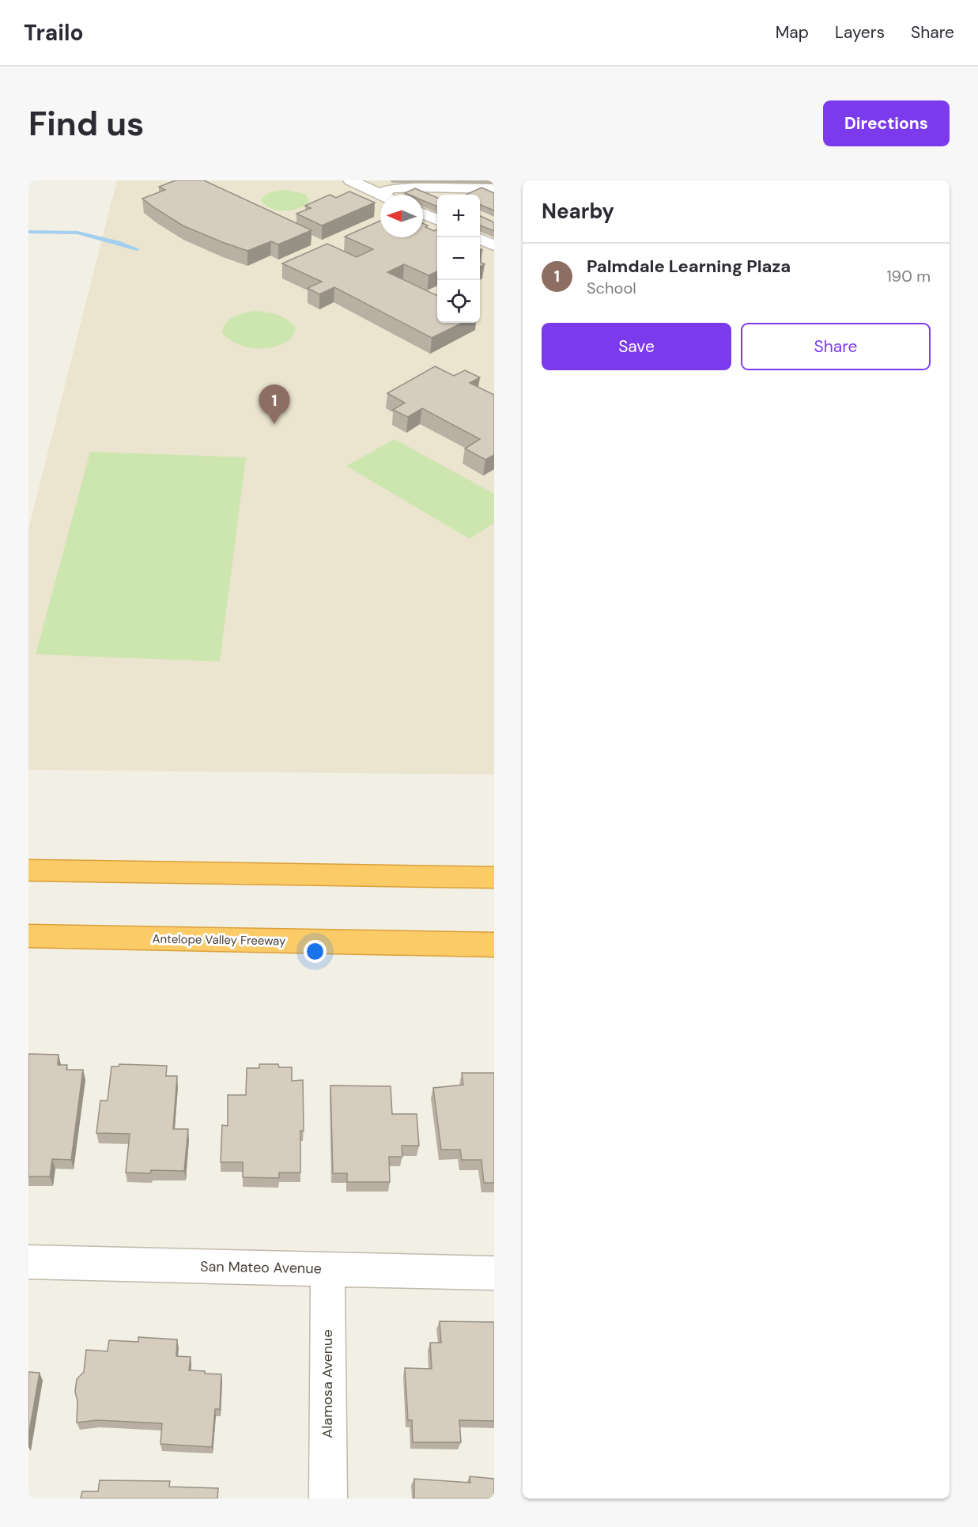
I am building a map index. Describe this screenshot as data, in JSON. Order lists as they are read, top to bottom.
{
  "streets": {
    "highway": ["Antelope Valley Freeway"],
    "street": ["San Mateo Avenue", "Alamosa Avenue"]
  },
  "crossings": [
    ["San Mateo Avenue", "Alamosa Avenue"]
  ],
  "north": "left",
  "page": {
    "header": "Trailo",
    "nav": ["Map", "Layers", "Share"],
    "buttons": [
      "Directions",
      ["Save", "Share"]
    ],
    "title": "Find us",
    "heading": "Nearby",
    "map_buttons": ["+", "−"],
    "list": [
      {
        "mark": "1",
        "name": "Palmdale Learning Plaza",
        "note": "School",
        "value": "190 m"
      }
    ],
    "pins": "1"
  }
}
